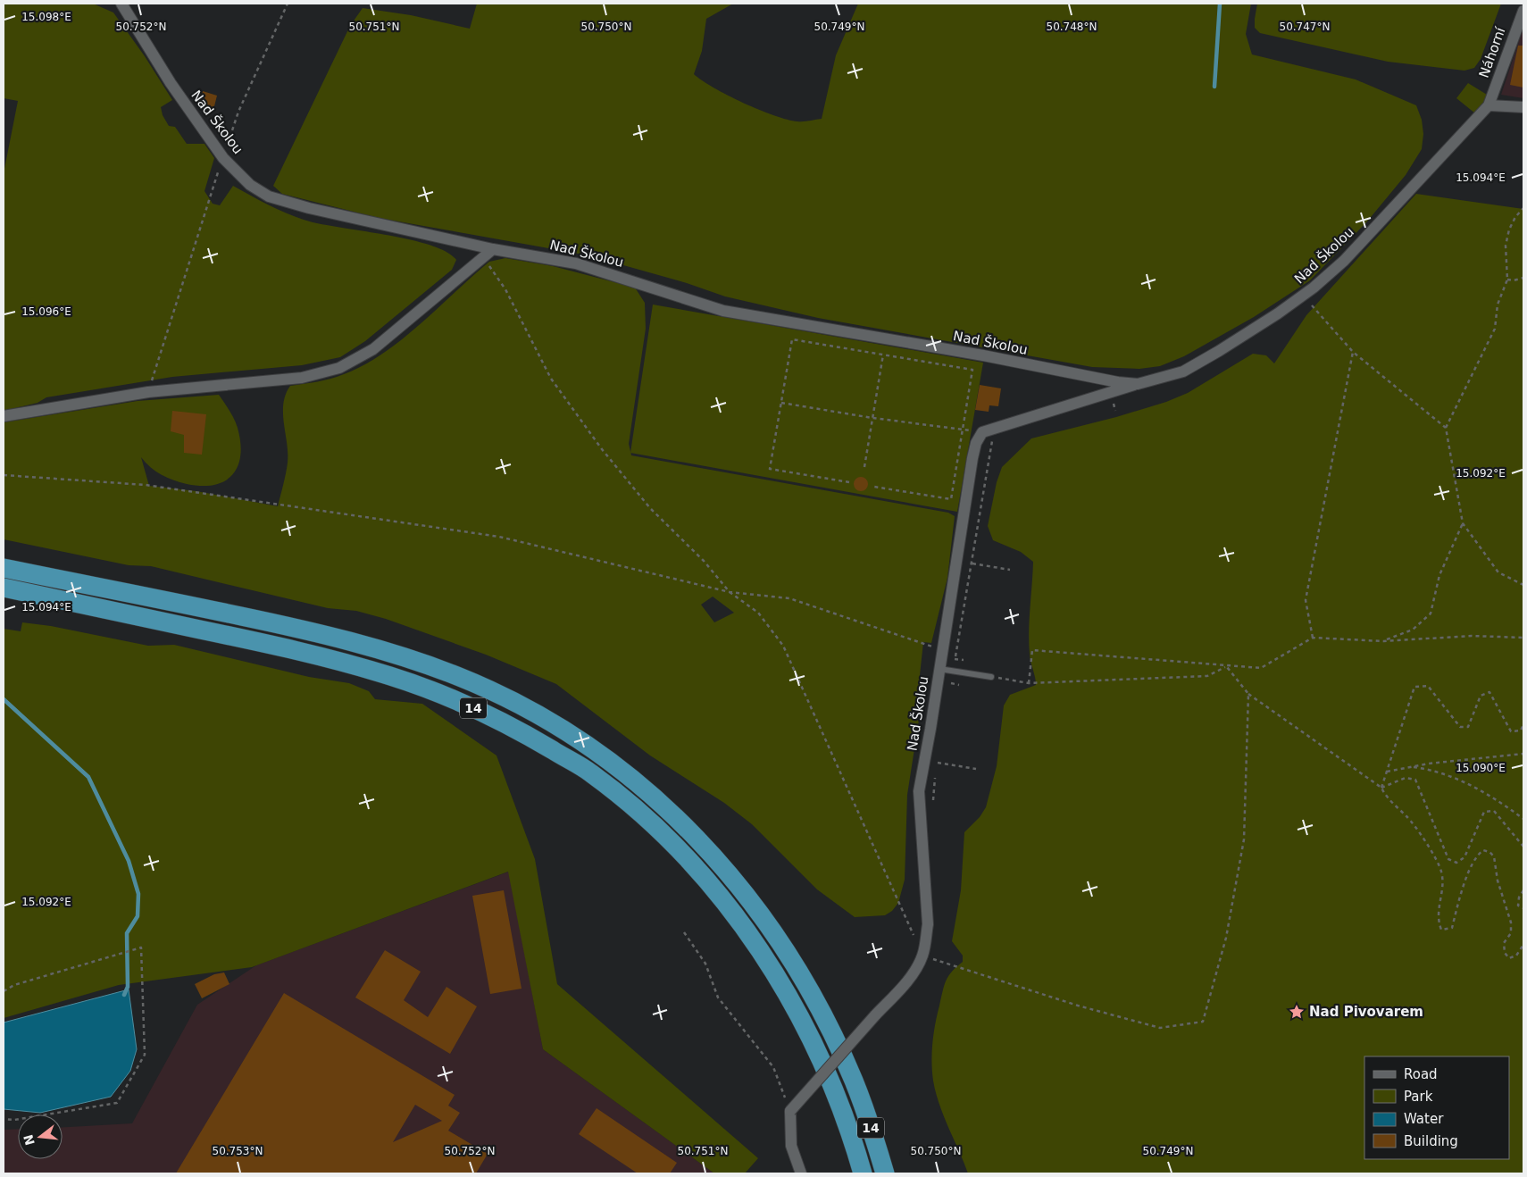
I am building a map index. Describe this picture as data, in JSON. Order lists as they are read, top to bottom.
{
  "streets": {
    "highway": ["14"],
    "street": ["Náhorní", "Nad Školou"]
  },
  "crossings": [
    ["Náhorní", "Nad Školou"]
  ],
  "places": {
    "place": ["Nad Pivovarem"]
  },
  "legend": [
    "Road",
    "Park",
    "Water",
    "Building"
  ],
  "north": "left",
  "coordinates": [
    "15.098°E",
    "50.752°N",
    "50.751°N",
    "50.750°N",
    "50.749°N",
    "50.748°N",
    "50.747°N",
    "15.094°E",
    "15.096°E",
    "15.092°E",
    "15.090°E",
    "50.753°N"
  ]
}
